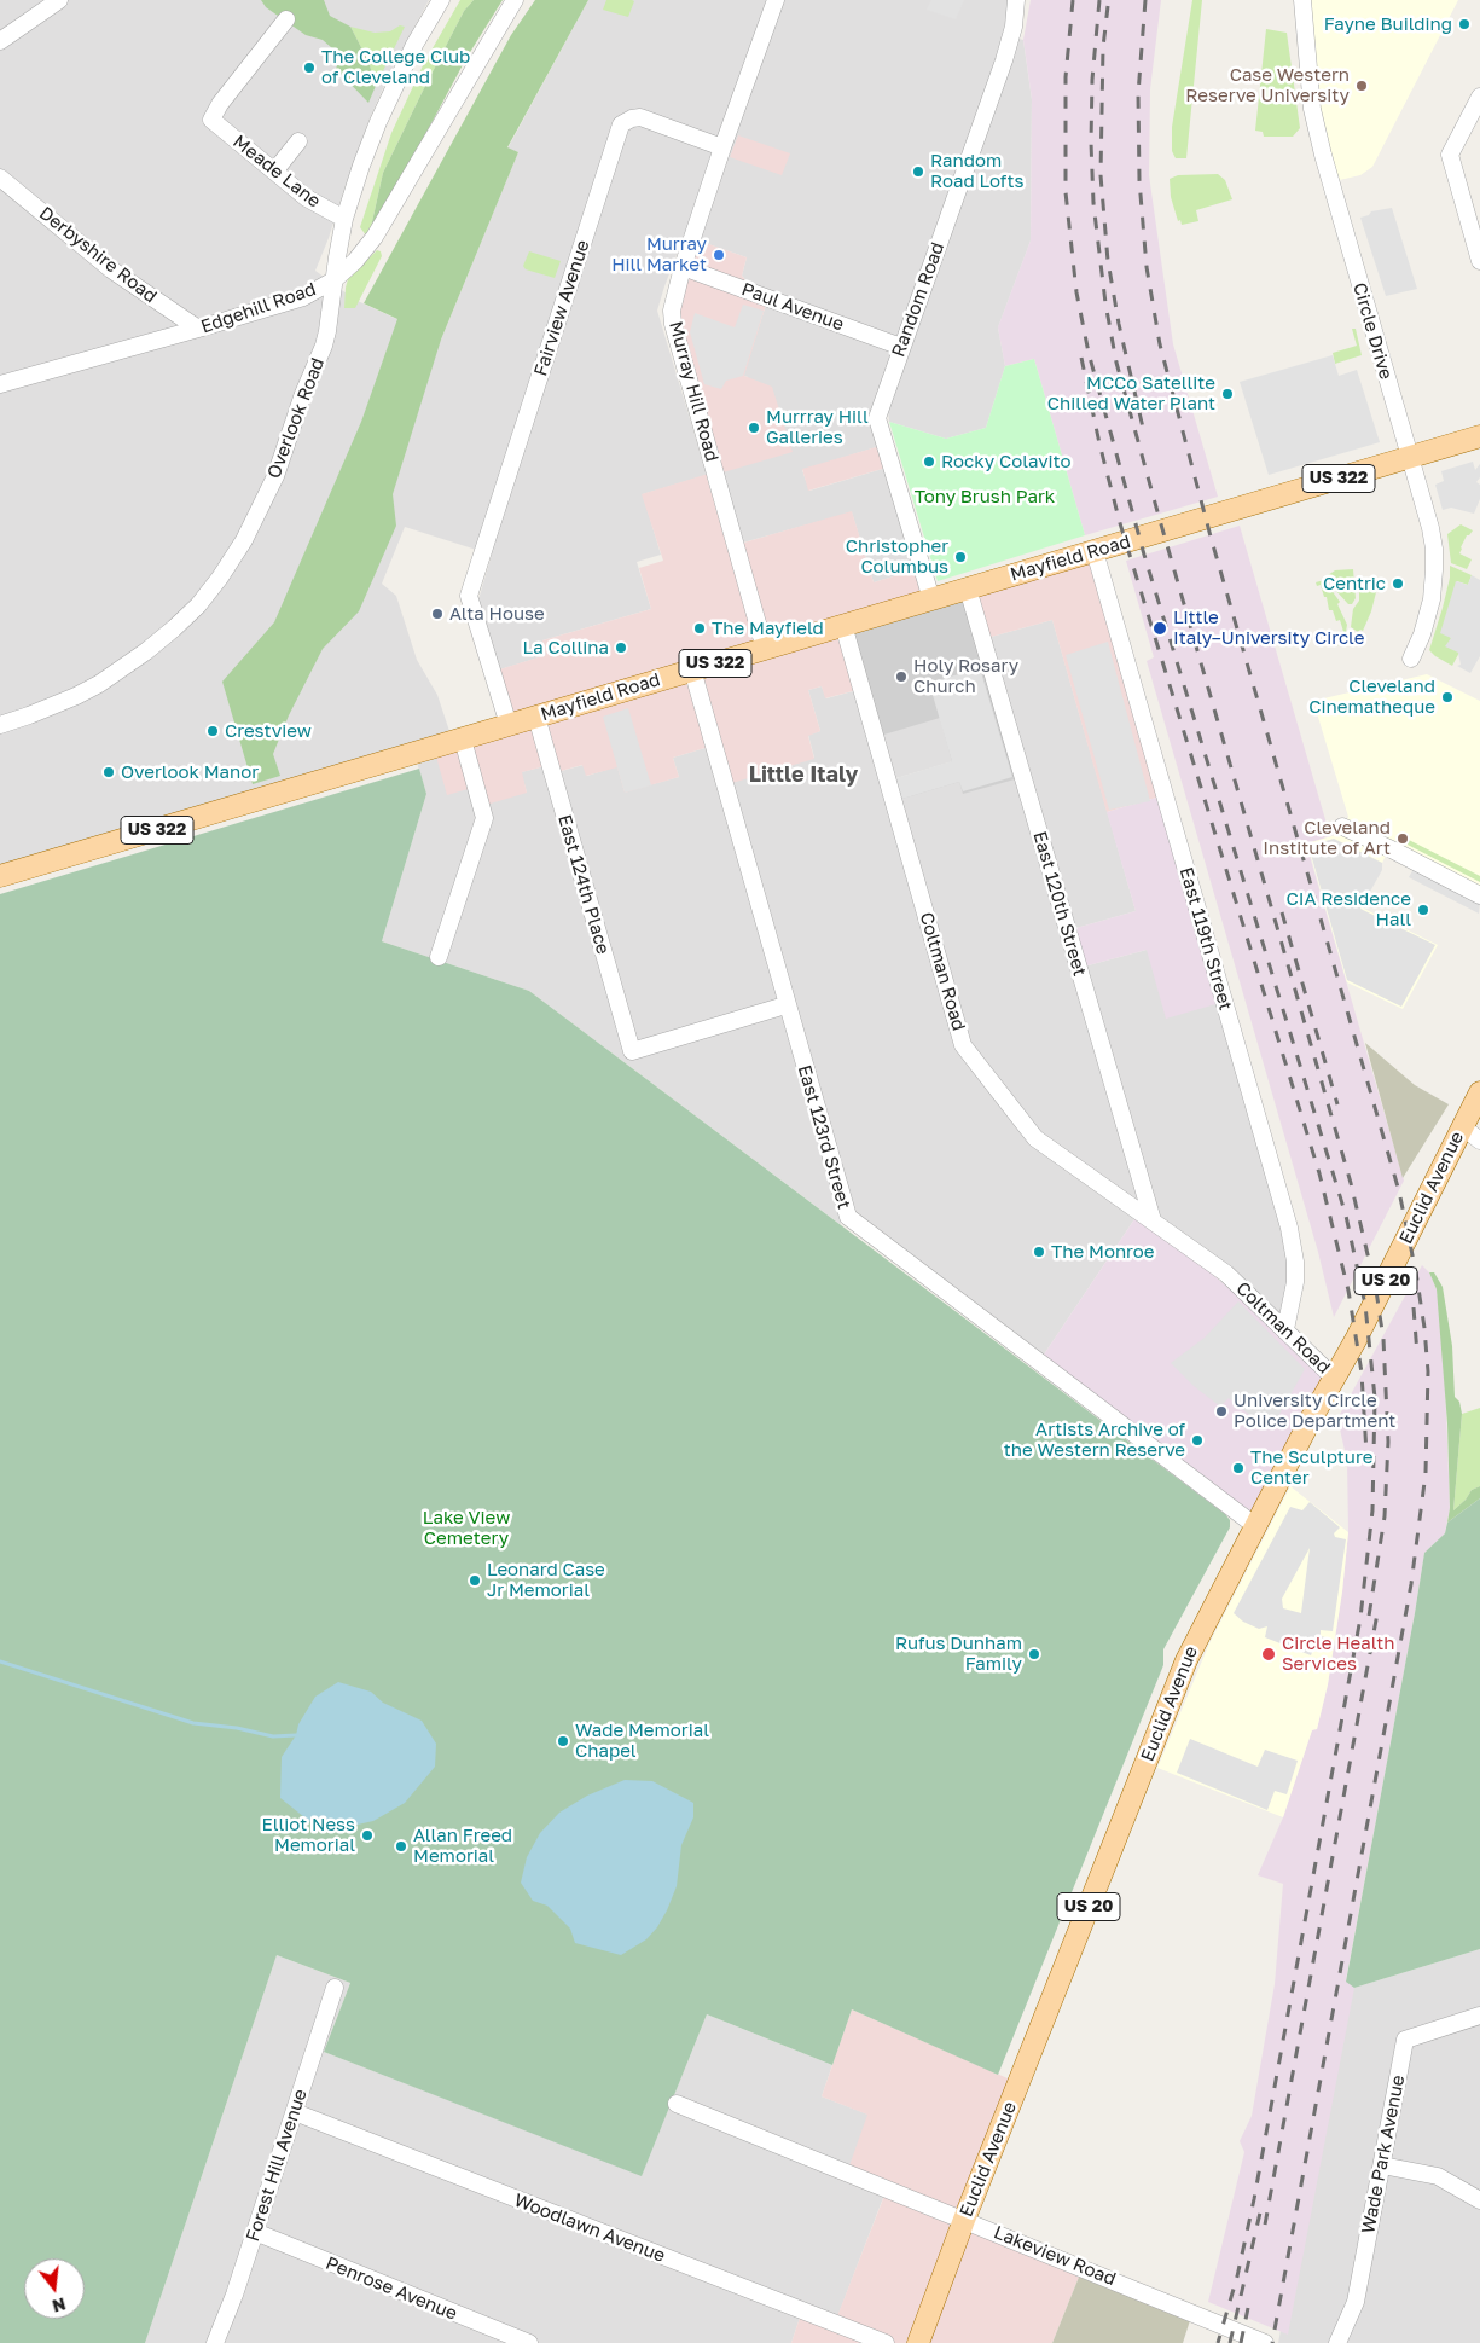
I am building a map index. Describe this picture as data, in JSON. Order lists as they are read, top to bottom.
{
  "streets": {
    "main road": [
      "US 322",
      "Mayfield Road",
      "Euclid Avenue",
      "US 20"
    ],
    "street": [
      "Meade Lane",
      "Derbyshire Road",
      "Random Road",
      "Paul Avenue",
      "Edgehill Road",
      "Fairview Avenue",
      "Circle Drive",
      "Murray Hill Road",
      "Overlook Road",
      "East 124th Place",
      "East 120th Street",
      "East 119th Street",
      "Coltman Road",
      "East 123rd Street",
      "Wade Park Avenue",
      "Forest Hill Avenue",
      "Woodlawn Avenue",
      "Lakeview Road",
      "Penrose Avenue"
    ]
  },
  "crossings": [
    ["Meade Lane", "Overlook Road"],
    ["Derbyshire Road", "Edgehill Road"],
    ["Random Road", "Paul Avenue"],
    ["Random Road", "Mayfield Road"],
    ["Paul Avenue", "Murray Hill Road"],
    ["Edgehill Road", "Overlook Road"],
    ["Fairview Avenue", "Murray Hill Road"],
    ["Fairview Avenue", "Mayfield Road"],
    ["Circle Drive", "Mayfield Road"],
    ["Murray Hill Road", "Mayfield Road"],
    ["Mayfield Road", "East 124th Place"],
    ["Mayfield Road", "East 120th Street"],
    ["Mayfield Road", "East 119th Street"],
    ["Mayfield Road", "Coltman Road"],
    ["Mayfield Road", "East 123rd Street"],
    ["East 124th Place", "East 123rd Street"],
    ["East 120th Street", "Coltman Road"],
    ["East 119th Street", "Coltman Road"],
    ["Coltman Road", "Euclid Avenue"],
    ["East 123rd Street", "Euclid Avenue"],
    ["Euclid Avenue", "Lakeview Road"],
    ["Forest Hill Avenue", "Woodlawn Avenue"],
    ["Forest Hill Avenue", "Penrose Avenue"]
  ],
  "districts": ["Little Italy"],
  "parks": ["Tony Brush Park", "Lake View Cemetery"],
  "places": [
    "Fayne Building",
    "The College Club of Cleveland",
    "Case Western Reserve University",
    "Random Road Lofts",
    "Murray Hill Market",
    "MCCo Satellite Chilled Water Plant",
    "Murrray Hill Galleries",
    "Rocky Colavito",
    "Christopher Columbus",
    "Centric",
    "Alta House",
    "The Mayfield",
    "Little Italy–University Circle",
    "La Collina",
    "Holy Rosary Church",
    "Cleveland Cinematheque",
    "Crestview",
    "Overlook Manor",
    "Cleveland Institute of Art",
    "CIA Residence Hall",
    "The Monroe",
    "University Circle Police Department",
    "Artists Archive of the Western Reserve",
    "The Sculpture Center",
    "Leonard Case Jr Memorial",
    "Rufus Dunham Family",
    "Circle Health Services",
    "Wade Memorial Chapel",
    "Elliot Ness Memorial",
    "Allan Freed Memorial"
  ],
  "north": "bottom"
}
